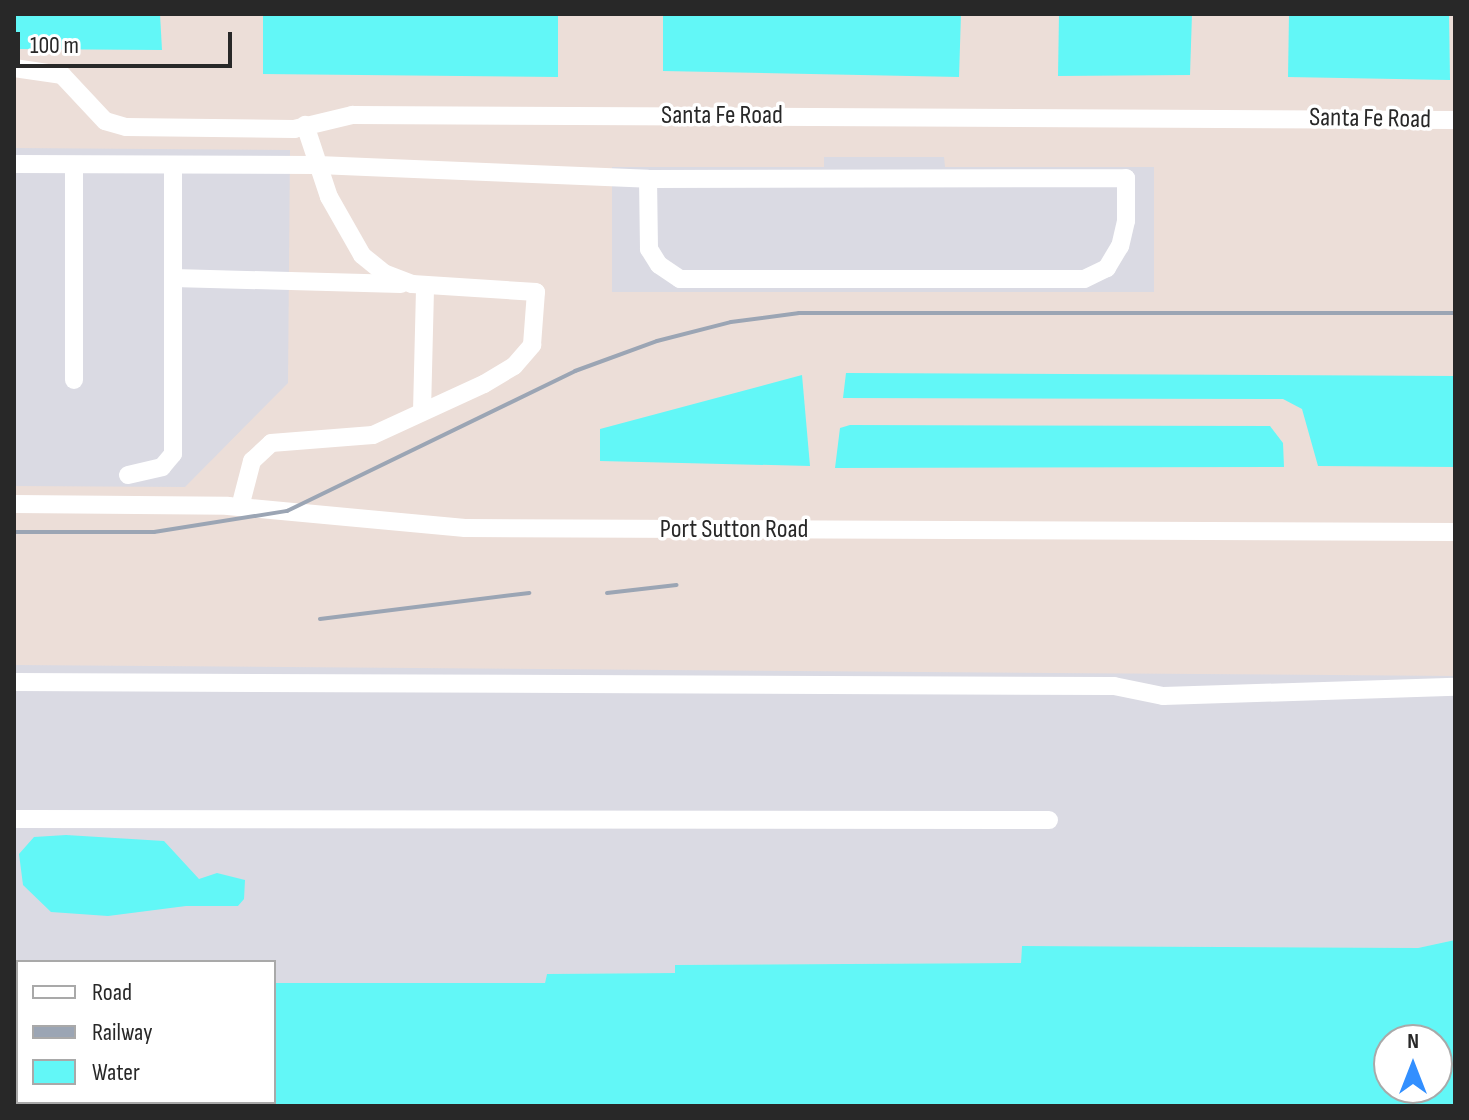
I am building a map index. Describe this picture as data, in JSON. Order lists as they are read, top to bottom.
{
  "streets": {
    "street": ["Santa Fe Road", "Port Sutton Road"]
  },
  "legend": ["Road", "Railway", "Water"],
  "scale_bar": "100 m",
  "north": "top"
}
